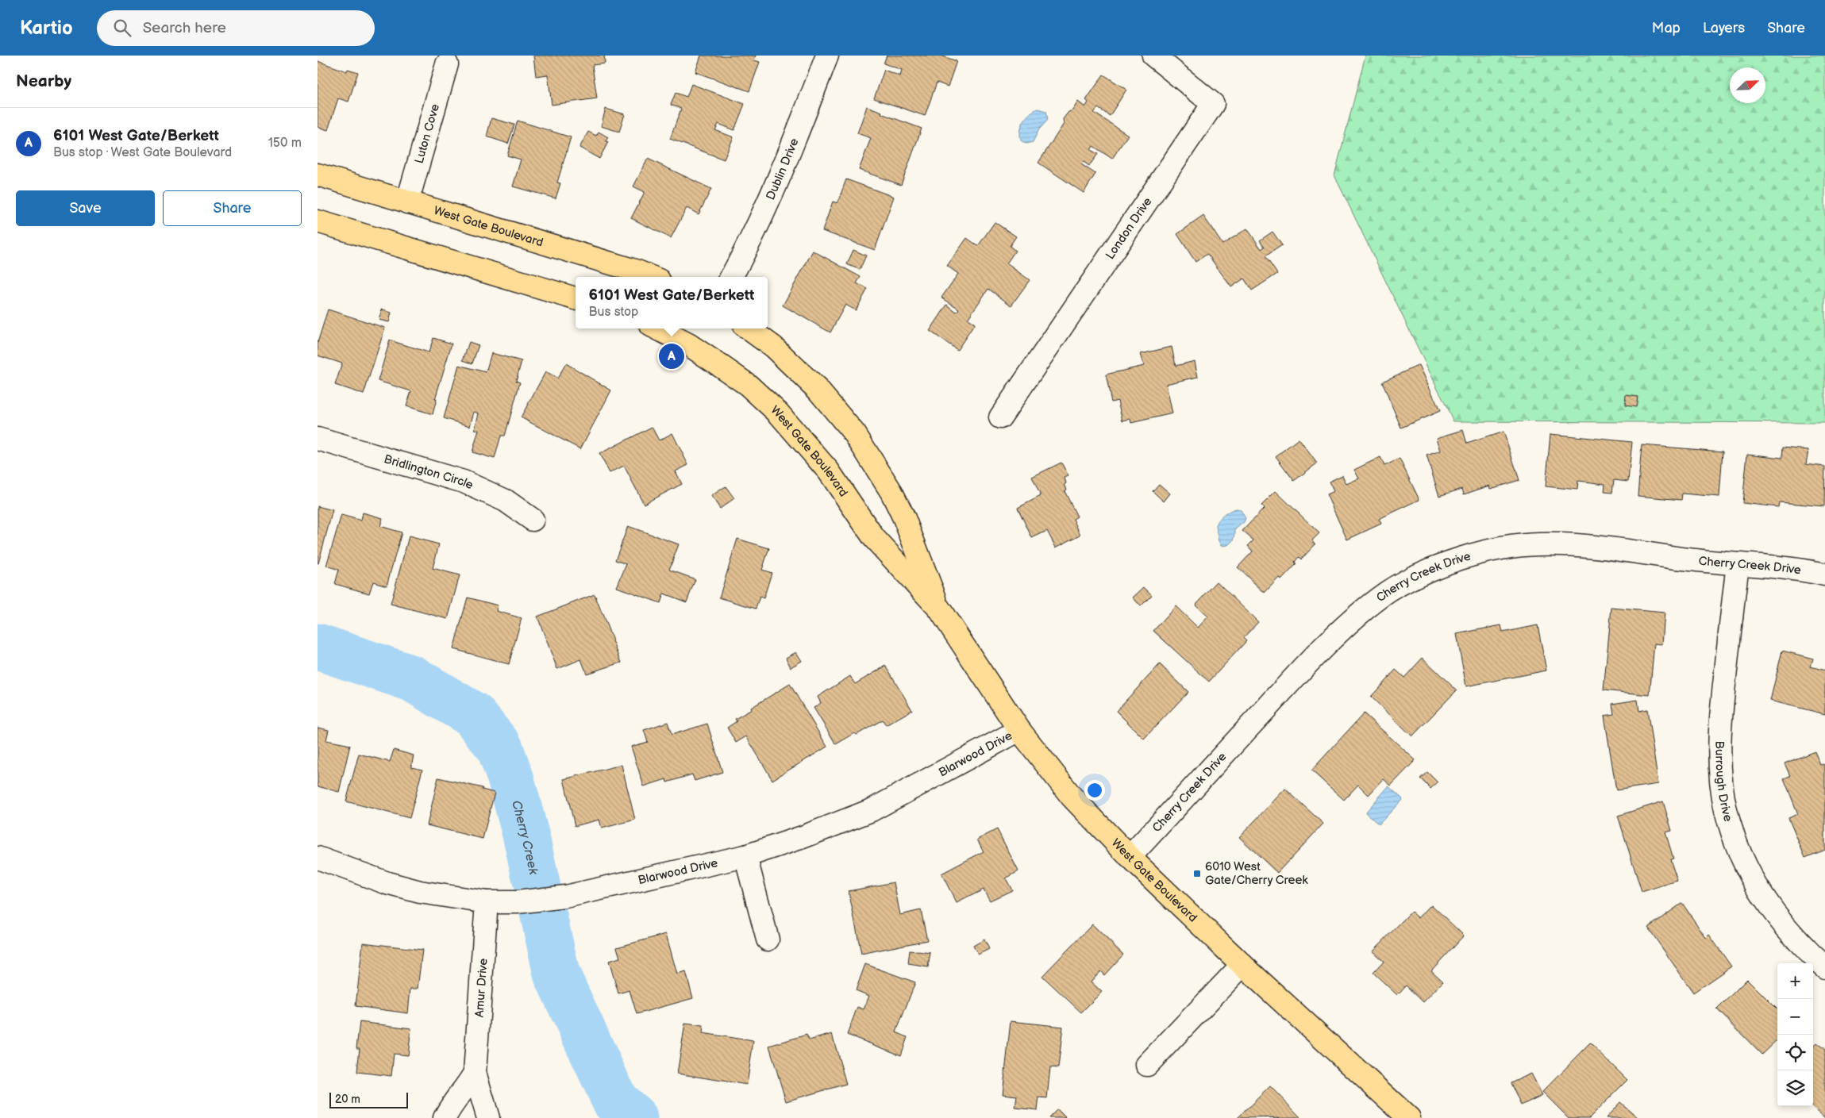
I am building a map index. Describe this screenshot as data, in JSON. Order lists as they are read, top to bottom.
{
  "streets": {
    "main road": ["West Gate Boulevard"],
    "street": [
      "Luton Cove",
      "Dublin Drive",
      "London Drive",
      "Bridlington Circle",
      "Cherry Creek Drive",
      "Blarwood Drive",
      "Burrough Drive",
      "Amur Drive"
    ]
  },
  "crossings": [
    ["Luton Cove", "West Gate Boulevard"],
    ["West Gate Boulevard", "Cherry Creek Drive"],
    ["West Gate Boulevard", "Blarwood Drive"],
    ["Cherry Creek Drive", "Burrough Drive"],
    ["Blarwood Drive", "Amur Drive"]
  ],
  "water": ["Cherry Creek"],
  "places": {
    "transit": ["6010 West Gate/Cherry Creek"]
  },
  "scale_bar": "20 m",
  "north": "top right",
  "page": {
    "header": "Kartio",
    "search": "Search here",
    "nav": ["Map", "Layers", "Share"],
    "heading": "Nearby",
    "list": [
      {
        "mark": "A",
        "name": "6101 West Gate/Berkett",
        "note": "Bus stop · West Gate Boulevard",
        "value": "150 m"
      }
    ],
    "buttons": ["Save", "Share"],
    "popup": ["6101 West Gate/Berkett", "Bus stop"],
    "pins": "A",
    "map_buttons": ["+", "−"],
    "scale": "20 m"
  }
}
